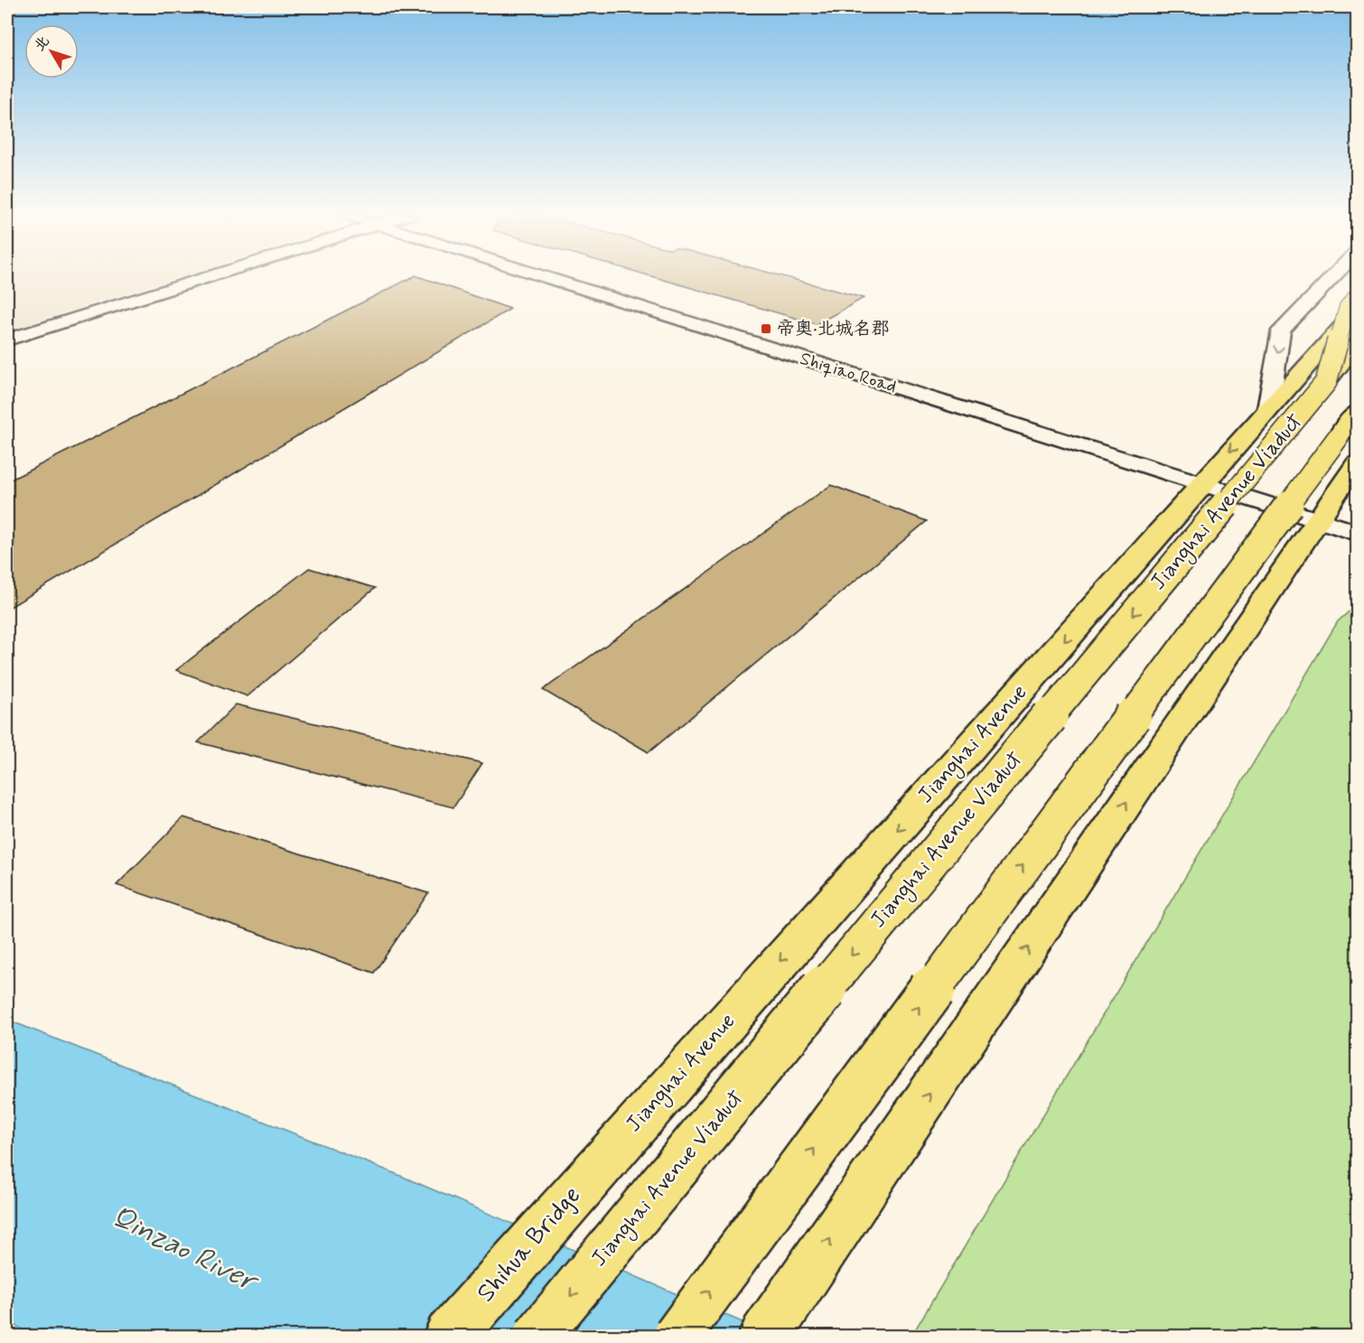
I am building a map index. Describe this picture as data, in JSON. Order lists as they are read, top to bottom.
{
  "streets": {
    "main road": [
      "Shiqiao Road",
      "Jianghai Avenue Viaduct",
      "Jianghai Avenue",
      "Shihua Bridge"
    ]
  },
  "crossings": [
    ["Shiqiao Road", "Jianghai Avenue"],
    ["Jianghai Avenue", "Shihua Bridge"]
  ],
  "water": ["Qinzao River"],
  "places": {
    "transit": ["帝奥·北城名郡"]
  },
  "north": "top left"
}
